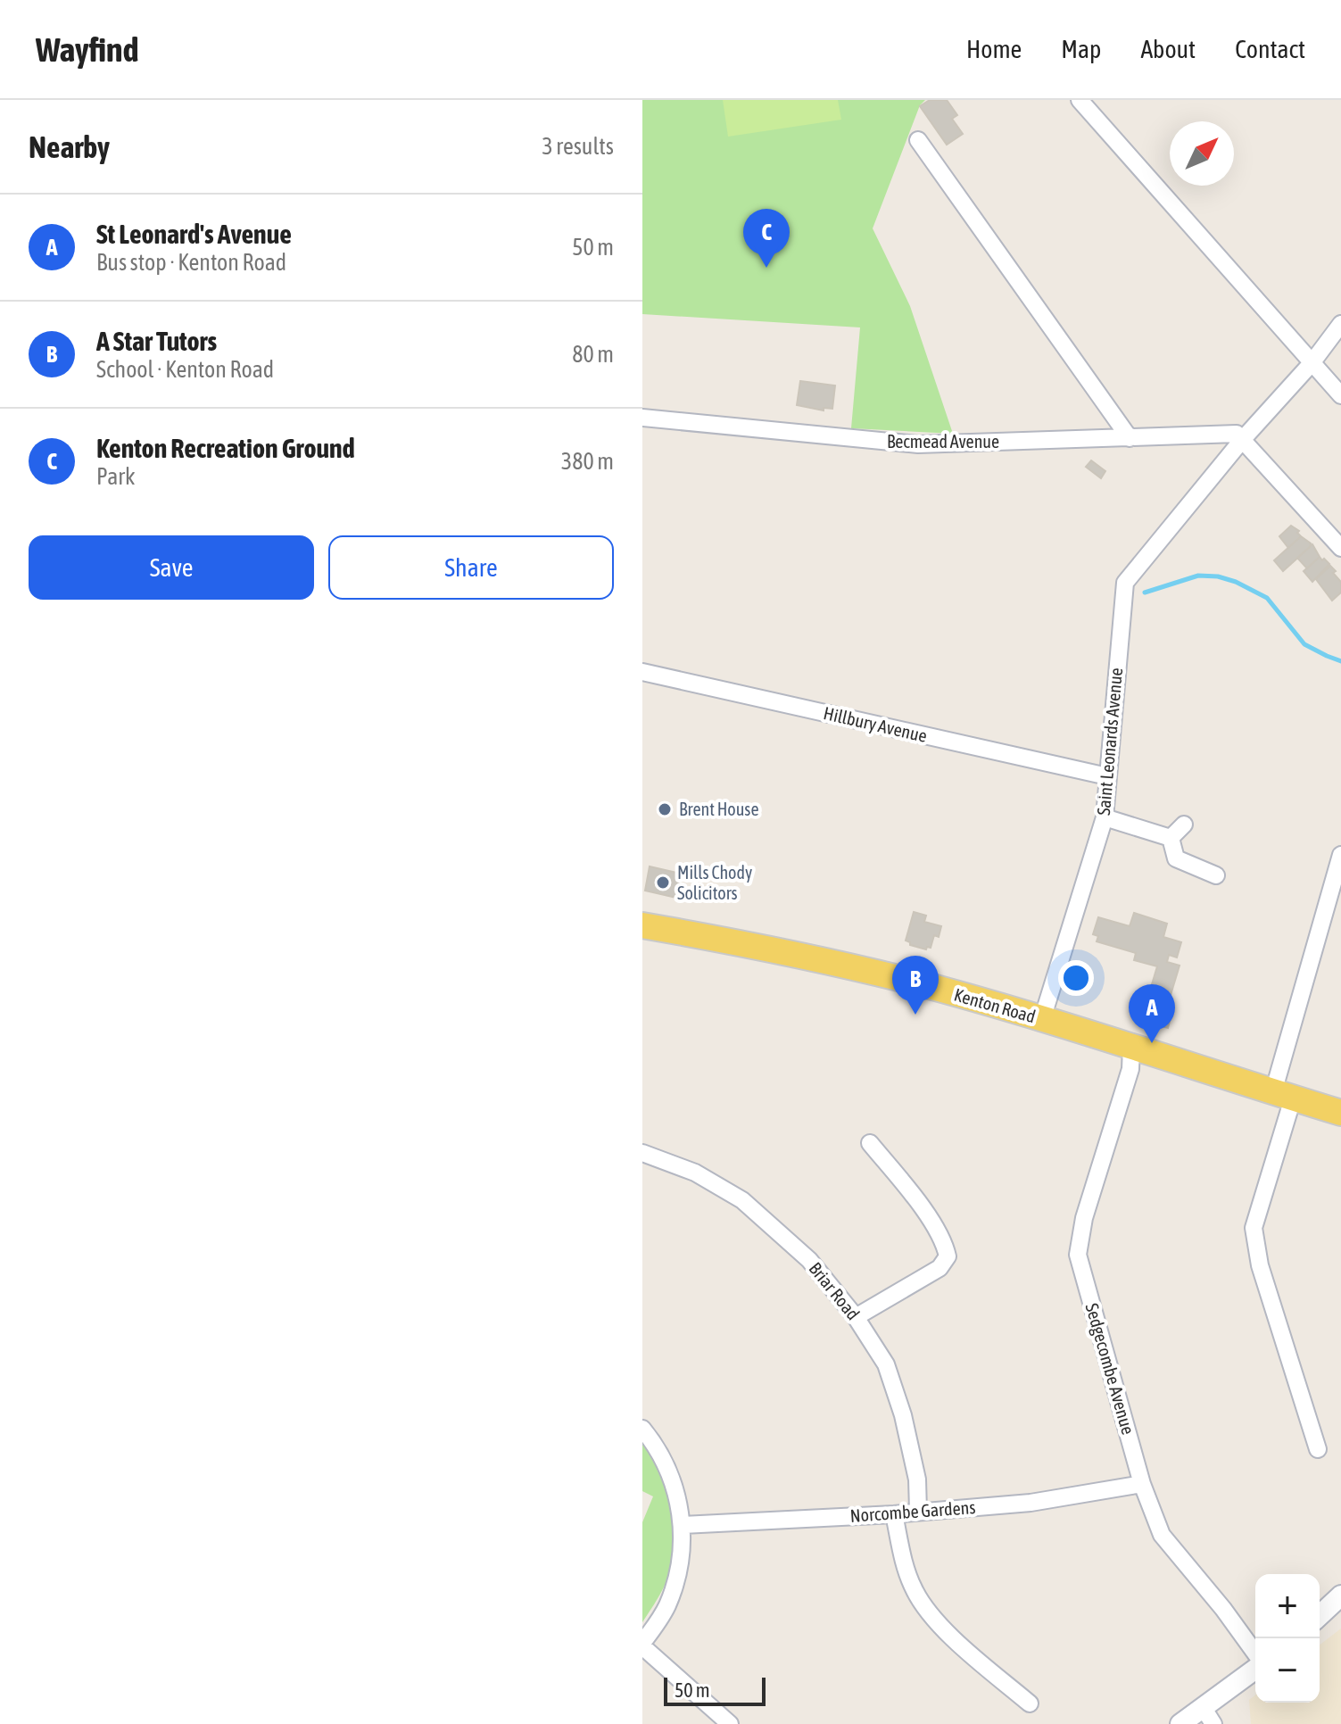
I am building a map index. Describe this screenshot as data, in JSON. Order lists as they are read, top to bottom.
{
  "streets": {
    "main road": ["Kenton Road"],
    "street": [
      "Becmead Avenue",
      "Hillbury Avenue",
      "Saint Leonards Avenue",
      "Briar Road",
      "Sedgecombe Avenue",
      "Norcombe Gardens"
    ]
  },
  "crossings": [
    ["Becmead Avenue", "Saint Leonards Avenue"],
    ["Hillbury Avenue", "Saint Leonards Avenue"],
    ["Saint Leonards Avenue", "Kenton Road"],
    ["Kenton Road", "Sedgecombe Avenue"],
    ["Briar Road", "Norcombe Gardens"],
    ["Sedgecombe Avenue", "Norcombe Gardens"]
  ],
  "places": ["Brent House", "Mills Chody Solicitors"],
  "scale_bar": "50 m",
  "north": "top right",
  "page": {
    "header": "Wayfind",
    "nav": [
      "Home",
      "Map",
      "About",
      "Contact"
    ],
    "heading": ["Nearby", "3 results"],
    "list": [
      {
        "mark": "A",
        "name": "St Leonard's Avenue",
        "note": "Bus stop · Kenton Road",
        "value": "50 m"
      },
      {
        "mark": "B",
        "name": "A Star Tutors",
        "note": "School · Kenton Road",
        "value": "80 m"
      },
      {
        "mark": "C",
        "name": "Kenton Recreation Ground",
        "note": "Park",
        "value": "380 m"
      }
    ],
    "pins": ["C", "B", "A"],
    "buttons": ["Save", "Share"],
    "map_buttons": ["+", "−"],
    "scale": "50 m"
  }
}
